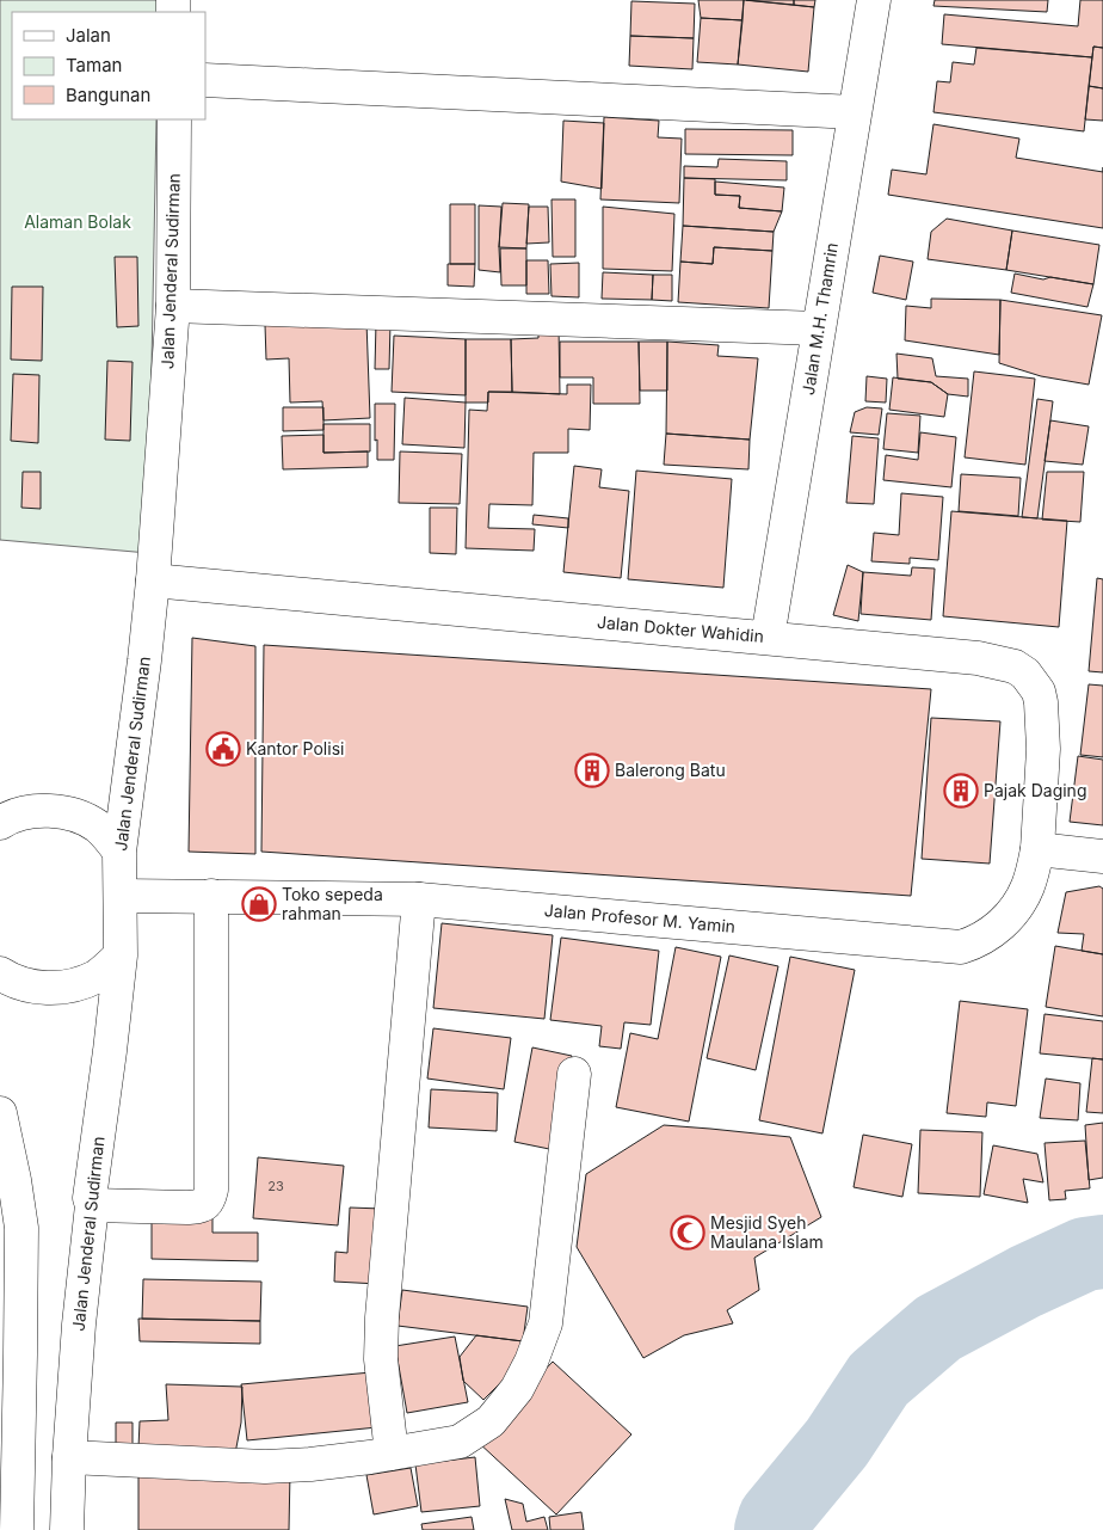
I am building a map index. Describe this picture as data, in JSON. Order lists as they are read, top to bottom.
{
  "streets": {
    "main road": [
      "Jalan Jenderal Sudirman",
      "Jalan M.H. Thamrin",
      "Jalan Dokter Wahidin",
      "Jalan Profesor M. Yamin"
    ]
  },
  "crossings": [
    ["Jalan Jenderal Sudirman", "Jalan Dokter Wahidin"],
    ["Jalan Jenderal Sudirman", "Jalan Profesor M. Yamin"],
    ["Jalan M.H. Thamrin", "Jalan Dokter Wahidin"],
    ["Jalan Dokter Wahidin", "Jalan Profesor M. Yamin"]
  ],
  "parks": ["Alaman Bolak"],
  "places": {
    "public building": ["Kantor Polisi"],
    "building": ["Balerong Batu", "Pajak Daging"],
    "shop": ["Toko sepeda rahman"],
    "mosque": ["Mesjid Syeh Maulana Islam"]
  },
  "house_numbers": ["23"],
  "legend": ["Jalan", "Taman", "Bangunan"]
}
